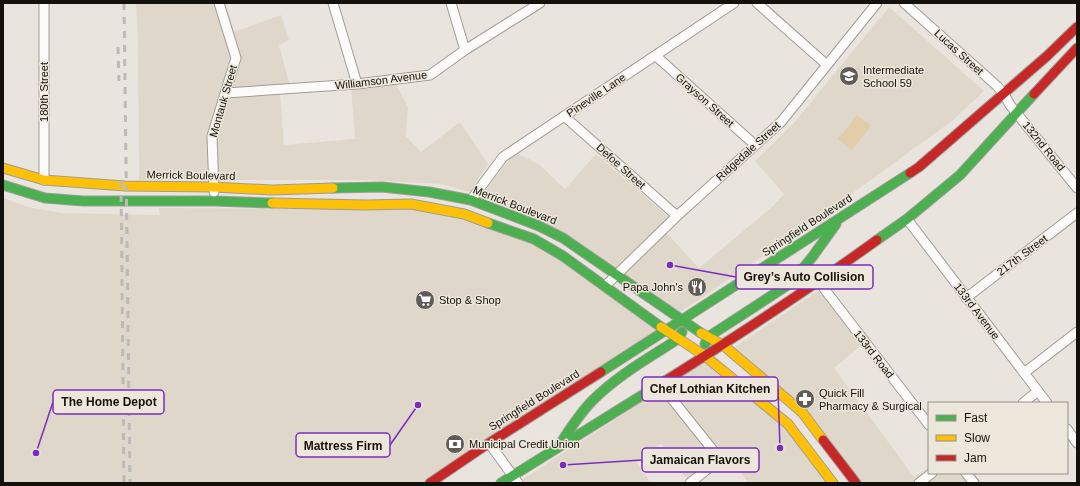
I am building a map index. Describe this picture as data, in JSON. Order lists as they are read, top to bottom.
{
  "streets": {
    "main road": ["Merrick Boulevard", "Springfield Boulevard"],
    "street": [
      "Lucas Street",
      "Williamson Avenue",
      "180th Street",
      "Pineville Lane",
      "Grayson Street",
      "Montauk Street",
      "132nd Road",
      "Ridgedale Street",
      "Defoe Street",
      "217th Street",
      "133rd Avenue",
      "133rd Road"
    ]
  },
  "crossings": [
    ["Lucas Street", "132nd Road"],
    ["Lucas Street", "Springfield Boulevard"],
    ["Williamson Avenue", "Montauk Street"],
    ["180th Street", "Merrick Boulevard"],
    ["Pineville Lane", "Grayson Street"],
    ["Pineville Lane", "Defoe Street"],
    ["Pineville Lane", "Merrick Boulevard"],
    ["Grayson Street", "Ridgedale Street"],
    ["Montauk Street", "Merrick Boulevard"],
    ["Ridgedale Street", "Defoe Street"],
    ["Ridgedale Street", "Merrick Boulevard"],
    ["Merrick Boulevard", "Springfield Boulevard"],
    ["217th Street", "133rd Avenue"]
  ],
  "places": {
    "school or university": ["Intermediate School 59"],
    "other": [
      "Grey’s Auto Collision",
      "Mattress Firm",
      "Chef Lothian Kitchen",
      "The Home Depot",
      "Jamaican Flavors"
    ],
    "restaurant": ["Papa John's"],
    "supermarket": ["Stop & Shop"],
    "pharmacy": ["Quick Fill Pharmacy & Surgical"],
    "bank": ["Municipal Credit Union"]
  },
  "legend": ["Fast", "Slow", "Jam"]
}
